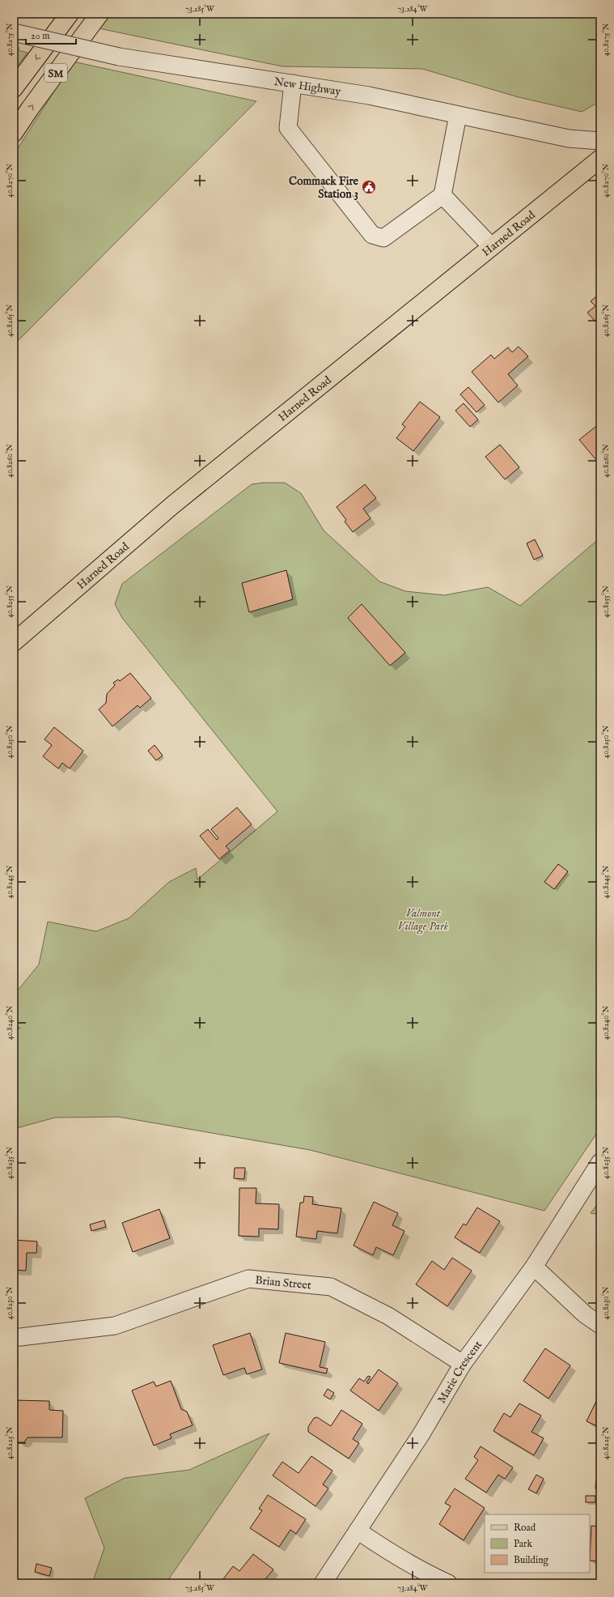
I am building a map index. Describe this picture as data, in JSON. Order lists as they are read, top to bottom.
{
  "streets": {
    "main road": ["SM", "Harned Road"],
    "street": ["New Highway", "Brian Street", "Marie Crescent"]
  },
  "crossings": [
    ["Brian Street", "Marie Crescent"]
  ],
  "parks": ["Valmont Village Park"],
  "places": {
    "public building": ["Commack Fire Station 3"]
  },
  "legend": ["Road", "Park", "Building"],
  "scale_bar": "20 m",
  "coordinates": [
    "73.285°W",
    "73.284°W",
    "40.8275°N",
    "40.8270°N",
    "40.8265°N",
    "40.8260°N",
    "40.8255°N",
    "40.8250°N",
    "40.8245°N",
    "40.8240°N",
    "40.8235°N",
    "40.8230°N",
    "40.8225°N"
  ]
}
